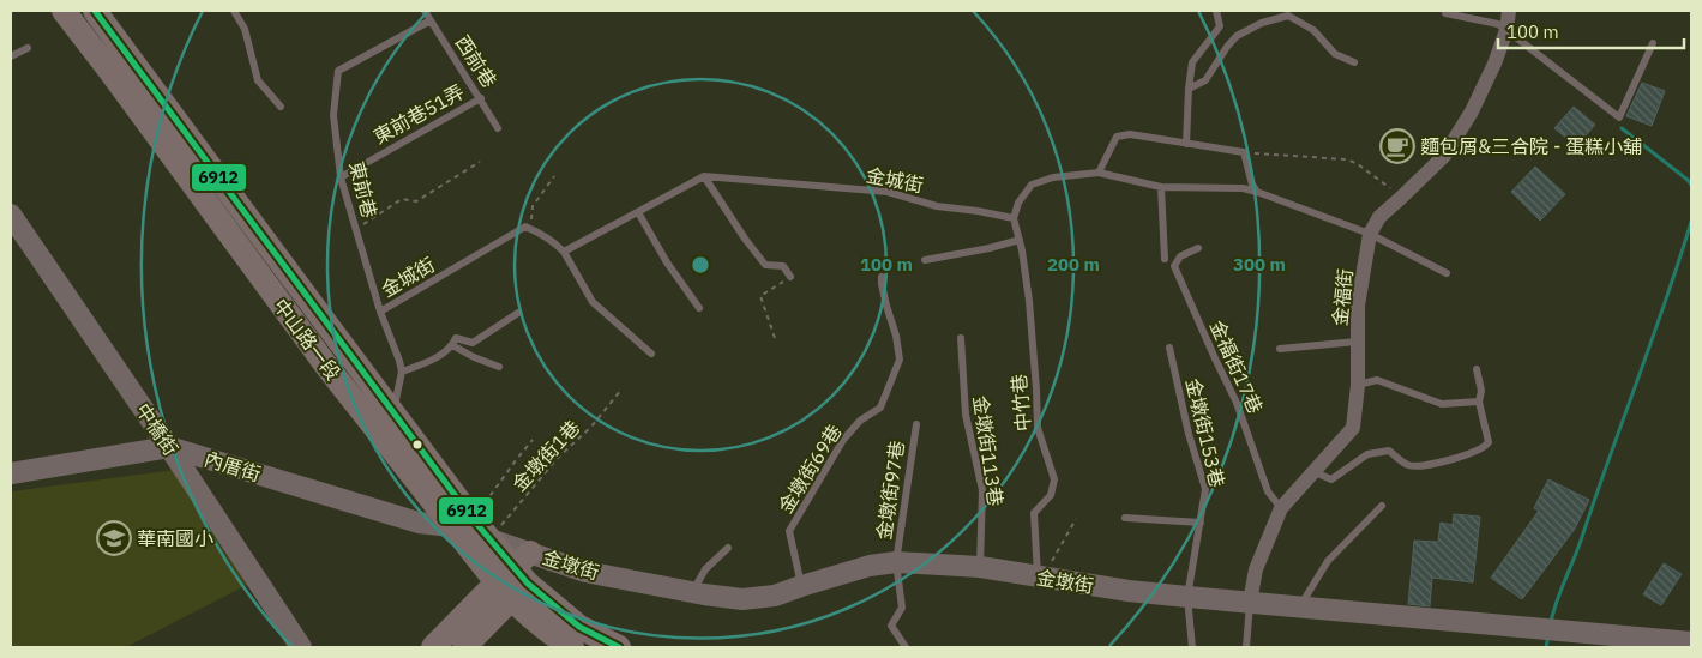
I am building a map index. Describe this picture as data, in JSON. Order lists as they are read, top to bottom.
{
  "streets": {
    "main road": ["中山路一段"],
    "street": [
      "金福街",
      "中橋街",
      "內厝街",
      "金墩街"
    ],
    "lane": [
      "西前巷",
      "東前巷51弄",
      "金城街",
      "東前巷",
      "金福街17巷",
      "中竹巷",
      "金墩街153巷",
      "金墩街113巷",
      "金墩街69巷",
      "金墩街97巷"
    ],
    "path": ["金墩街1巷"]
  },
  "crossings": [
    ["西前巷", "東前巷51弄"],
    ["西前巷", "東前巷"],
    ["東前巷51弄", "東前巷"],
    ["金城街", "東前巷"],
    ["金城街", "中竹巷"],
    ["金福街", "金福街17巷"],
    ["金福街", "金墩街"],
    ["中山路一段", "金墩街1巷"],
    ["中山路一段", "內厝街"],
    ["中山路一段", "金墩街"],
    ["中竹巷", "金墩街"],
    ["中橋街", "內厝街"],
    ["金墩街153巷", "金墩街"],
    ["金墩街113巷", "金墩街"],
    ["金墩街69巷", "金墩街"],
    ["金墩街97巷", "金墩街"]
  ],
  "places": {
    "cafe": ["麵包屑&三合院 - 蛋糕小舖"],
    "school or university": ["華南國小"]
  },
  "lines": ["transit line 6912"],
  "scale_bar": "100 m",
  "rings": ["100 m", "200 m", "300 m"]
}
